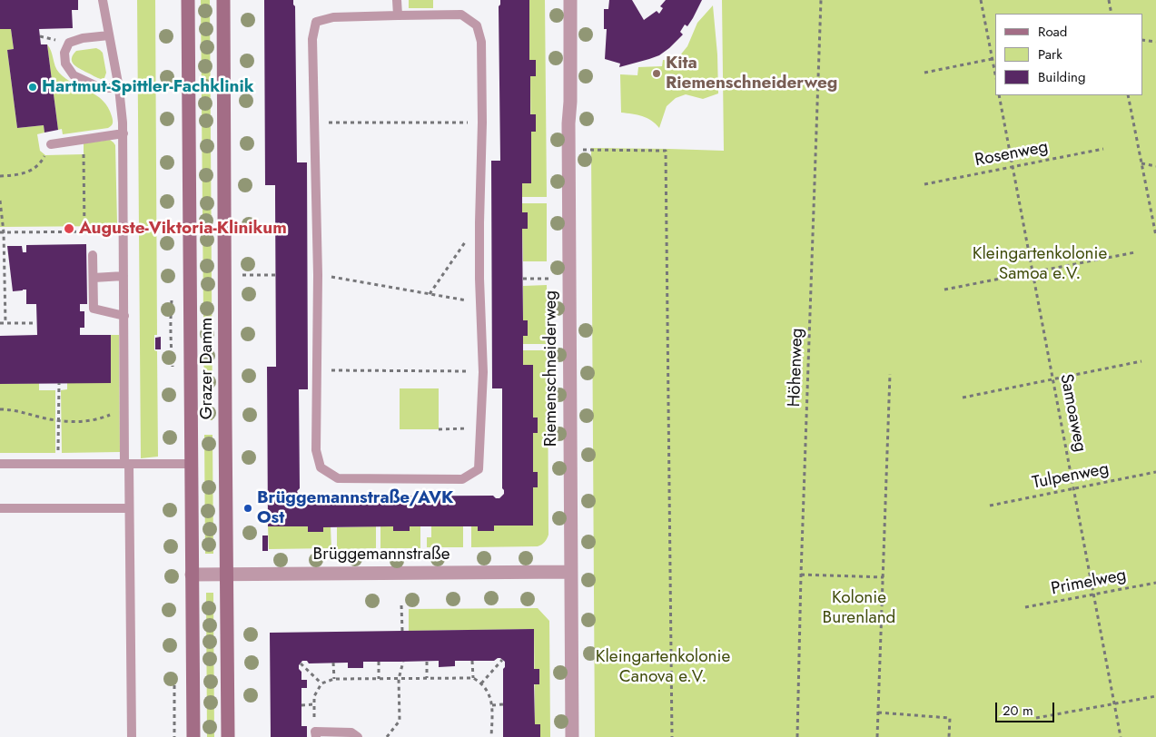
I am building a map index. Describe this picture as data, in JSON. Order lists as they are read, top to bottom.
{
  "streets": {
    "main road": ["Grazer Damm"],
    "street": ["Riemenschneiderweg", "Brüggemannstraße"],
    "path": [
      "Rosenweg",
      "Höhenweg",
      "Samoaweg",
      "Tulpenweg",
      "Primelweg"
    ]
  },
  "crossings": [
    ["Rosenweg", "Samoaweg"],
    ["Grazer Damm", "Brüggemannstraße"],
    ["Riemenschneiderweg", "Brüggemannstraße"],
    ["Samoaweg", "Tulpenweg"],
    ["Samoaweg", "Primelweg"]
  ],
  "parks": ["Kleingartenkolonie Samoa e.V.", "Kolonie Burenland", "Kleingartenkolonie Canova e.V."],
  "places": [
    "Kita Riemenschneiderweg",
    "Hartmut-Spittler-Fachklinik",
    "Auguste-Viktoria-Klinikum",
    "Brüggemannstraße/AVK Ost"
  ],
  "legend": ["Road", "Park", "Building"],
  "scale_bar": "20 m"
}
